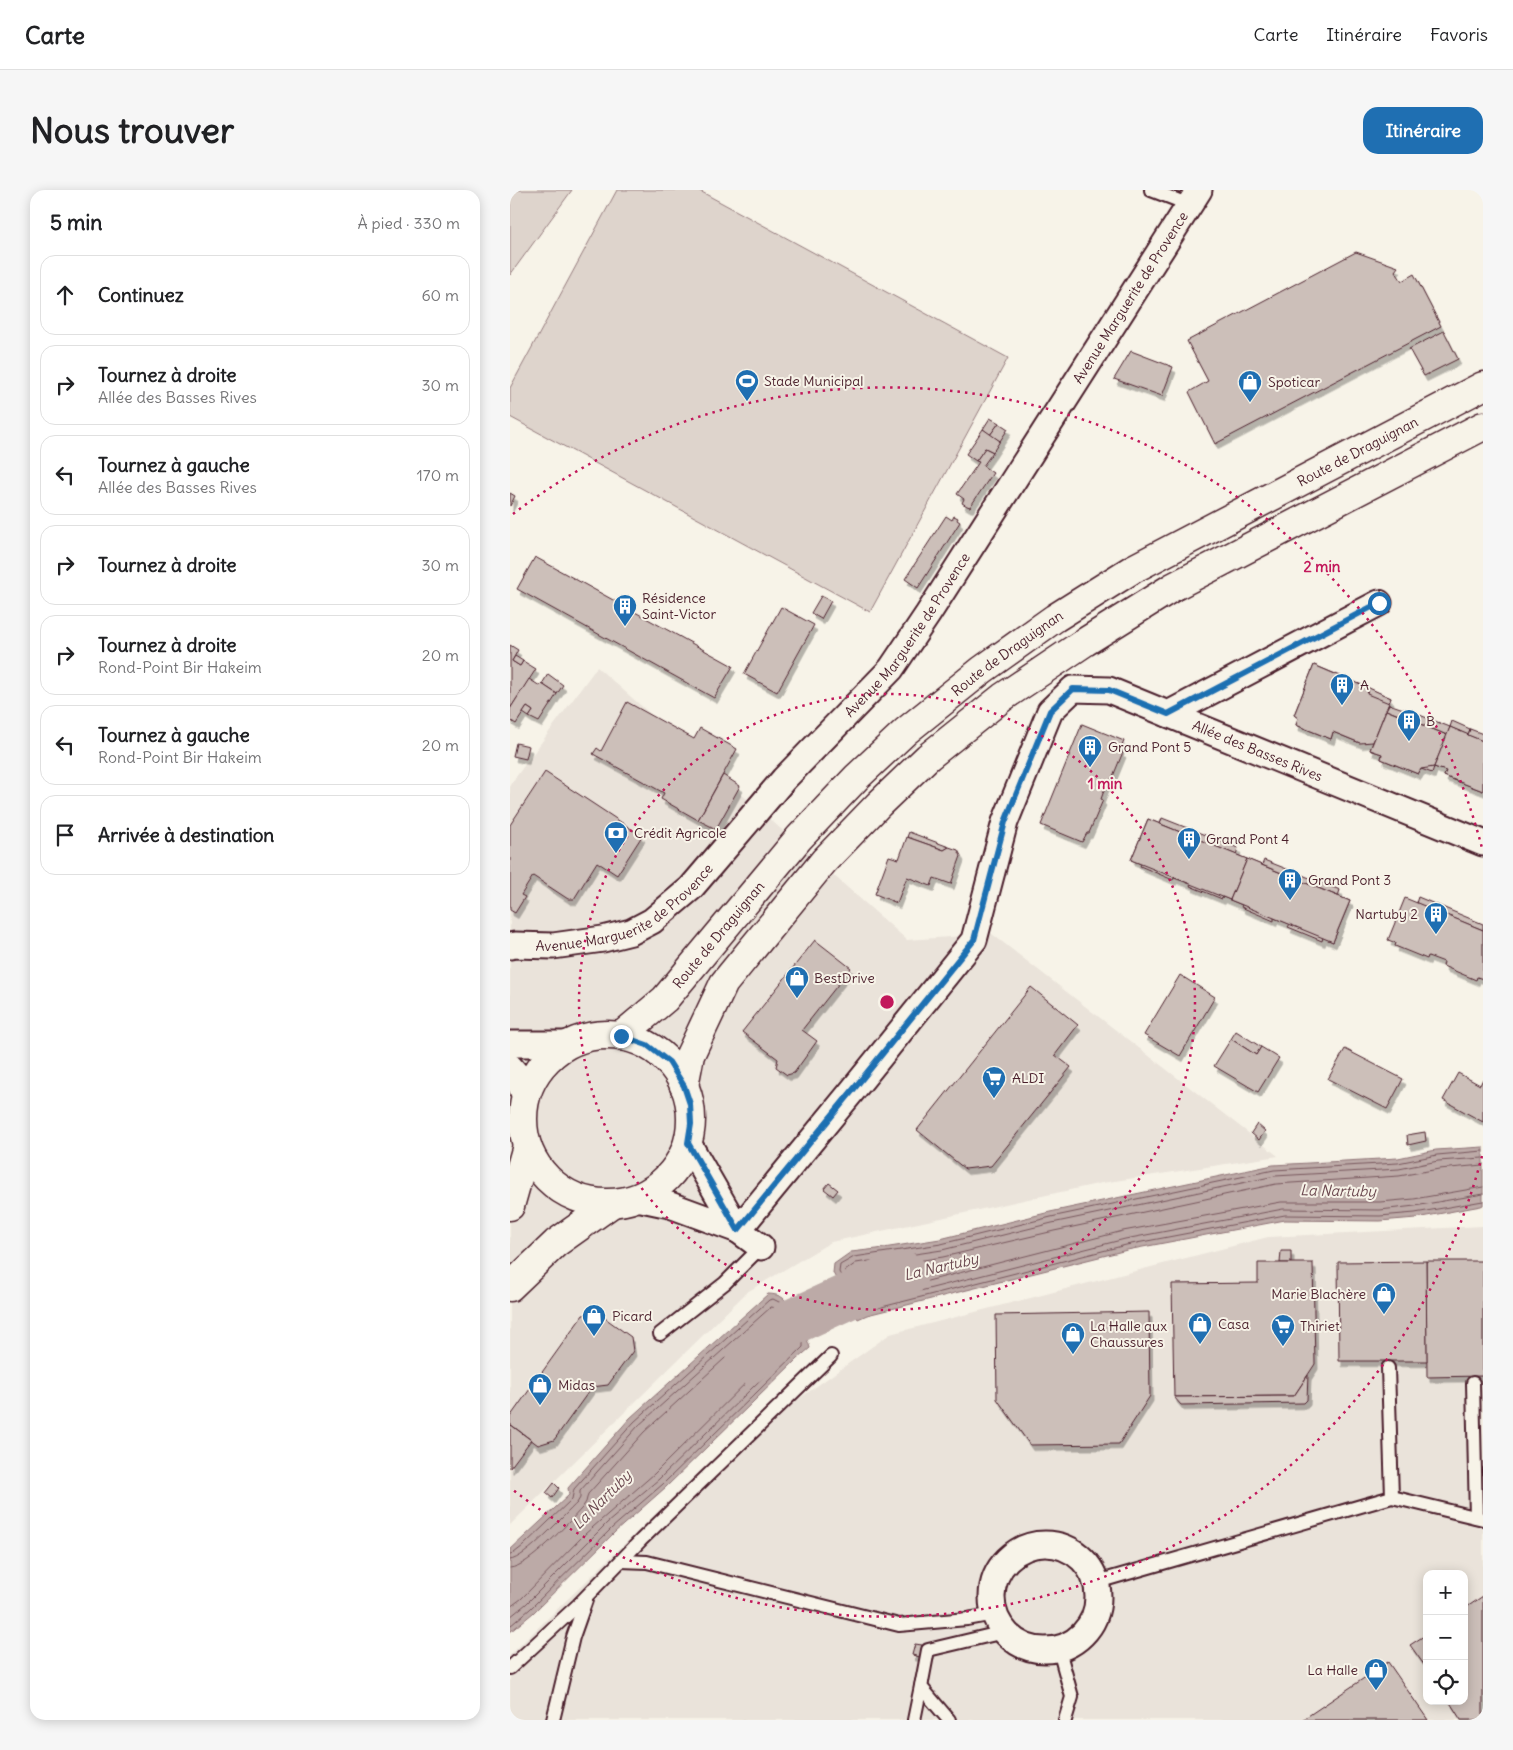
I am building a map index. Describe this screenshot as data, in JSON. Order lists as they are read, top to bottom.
{
  "streets": {
    "main road": ["Route de Draguignan"],
    "street": ["Avenue Marguerite de Provence", "Allée des Basses Rives"]
  },
  "water": ["La Nartuby"],
  "places": {
    "sports": ["Stade Municipal"],
    "shop": [
      "Spoticar",
      "BestDrive",
      "Marie Blachère",
      "Picard",
      "Casa",
      "La Halle aux Chaussures",
      "Midas",
      "La Halle"
    ],
    "building": [
      "Résidence Saint-Victor",
      "A",
      "B",
      "Grand Pont 5",
      "Grand Pont 4",
      "Grand Pont 3",
      "Nartuby 2"
    ],
    "bank": ["Crédit Agricole"],
    "supermarket": ["ALDI", "Thiriet"]
  },
  "page": {
    "header": "Carte",
    "nav": ["Carte", "Itinéraire", "Favoris"],
    "buttons": "Itinéraire",
    "title": "Nous trouver",
    "heading": ["5 min", "À pied · 330 m"],
    "list": [
      ["Continuez", "60 m"],
      ["Tournez à droite", "Allée des Basses Rives", "30 m"],
      ["Tournez à gauche", "Allée des Basses Rives", "170 m"],
      ["Tournez à droite", "30 m"],
      ["Tournez à droite", "Rond-Point Bir Hakeim", "20 m"],
      ["Tournez à gauche", "Rond-Point Bir Hakeim", "20 m"],
      "Arrivée à destination"
    ],
    "map_buttons": ["+", "−"]
  },
  "rings": ["2 min", "1 min"]
}
